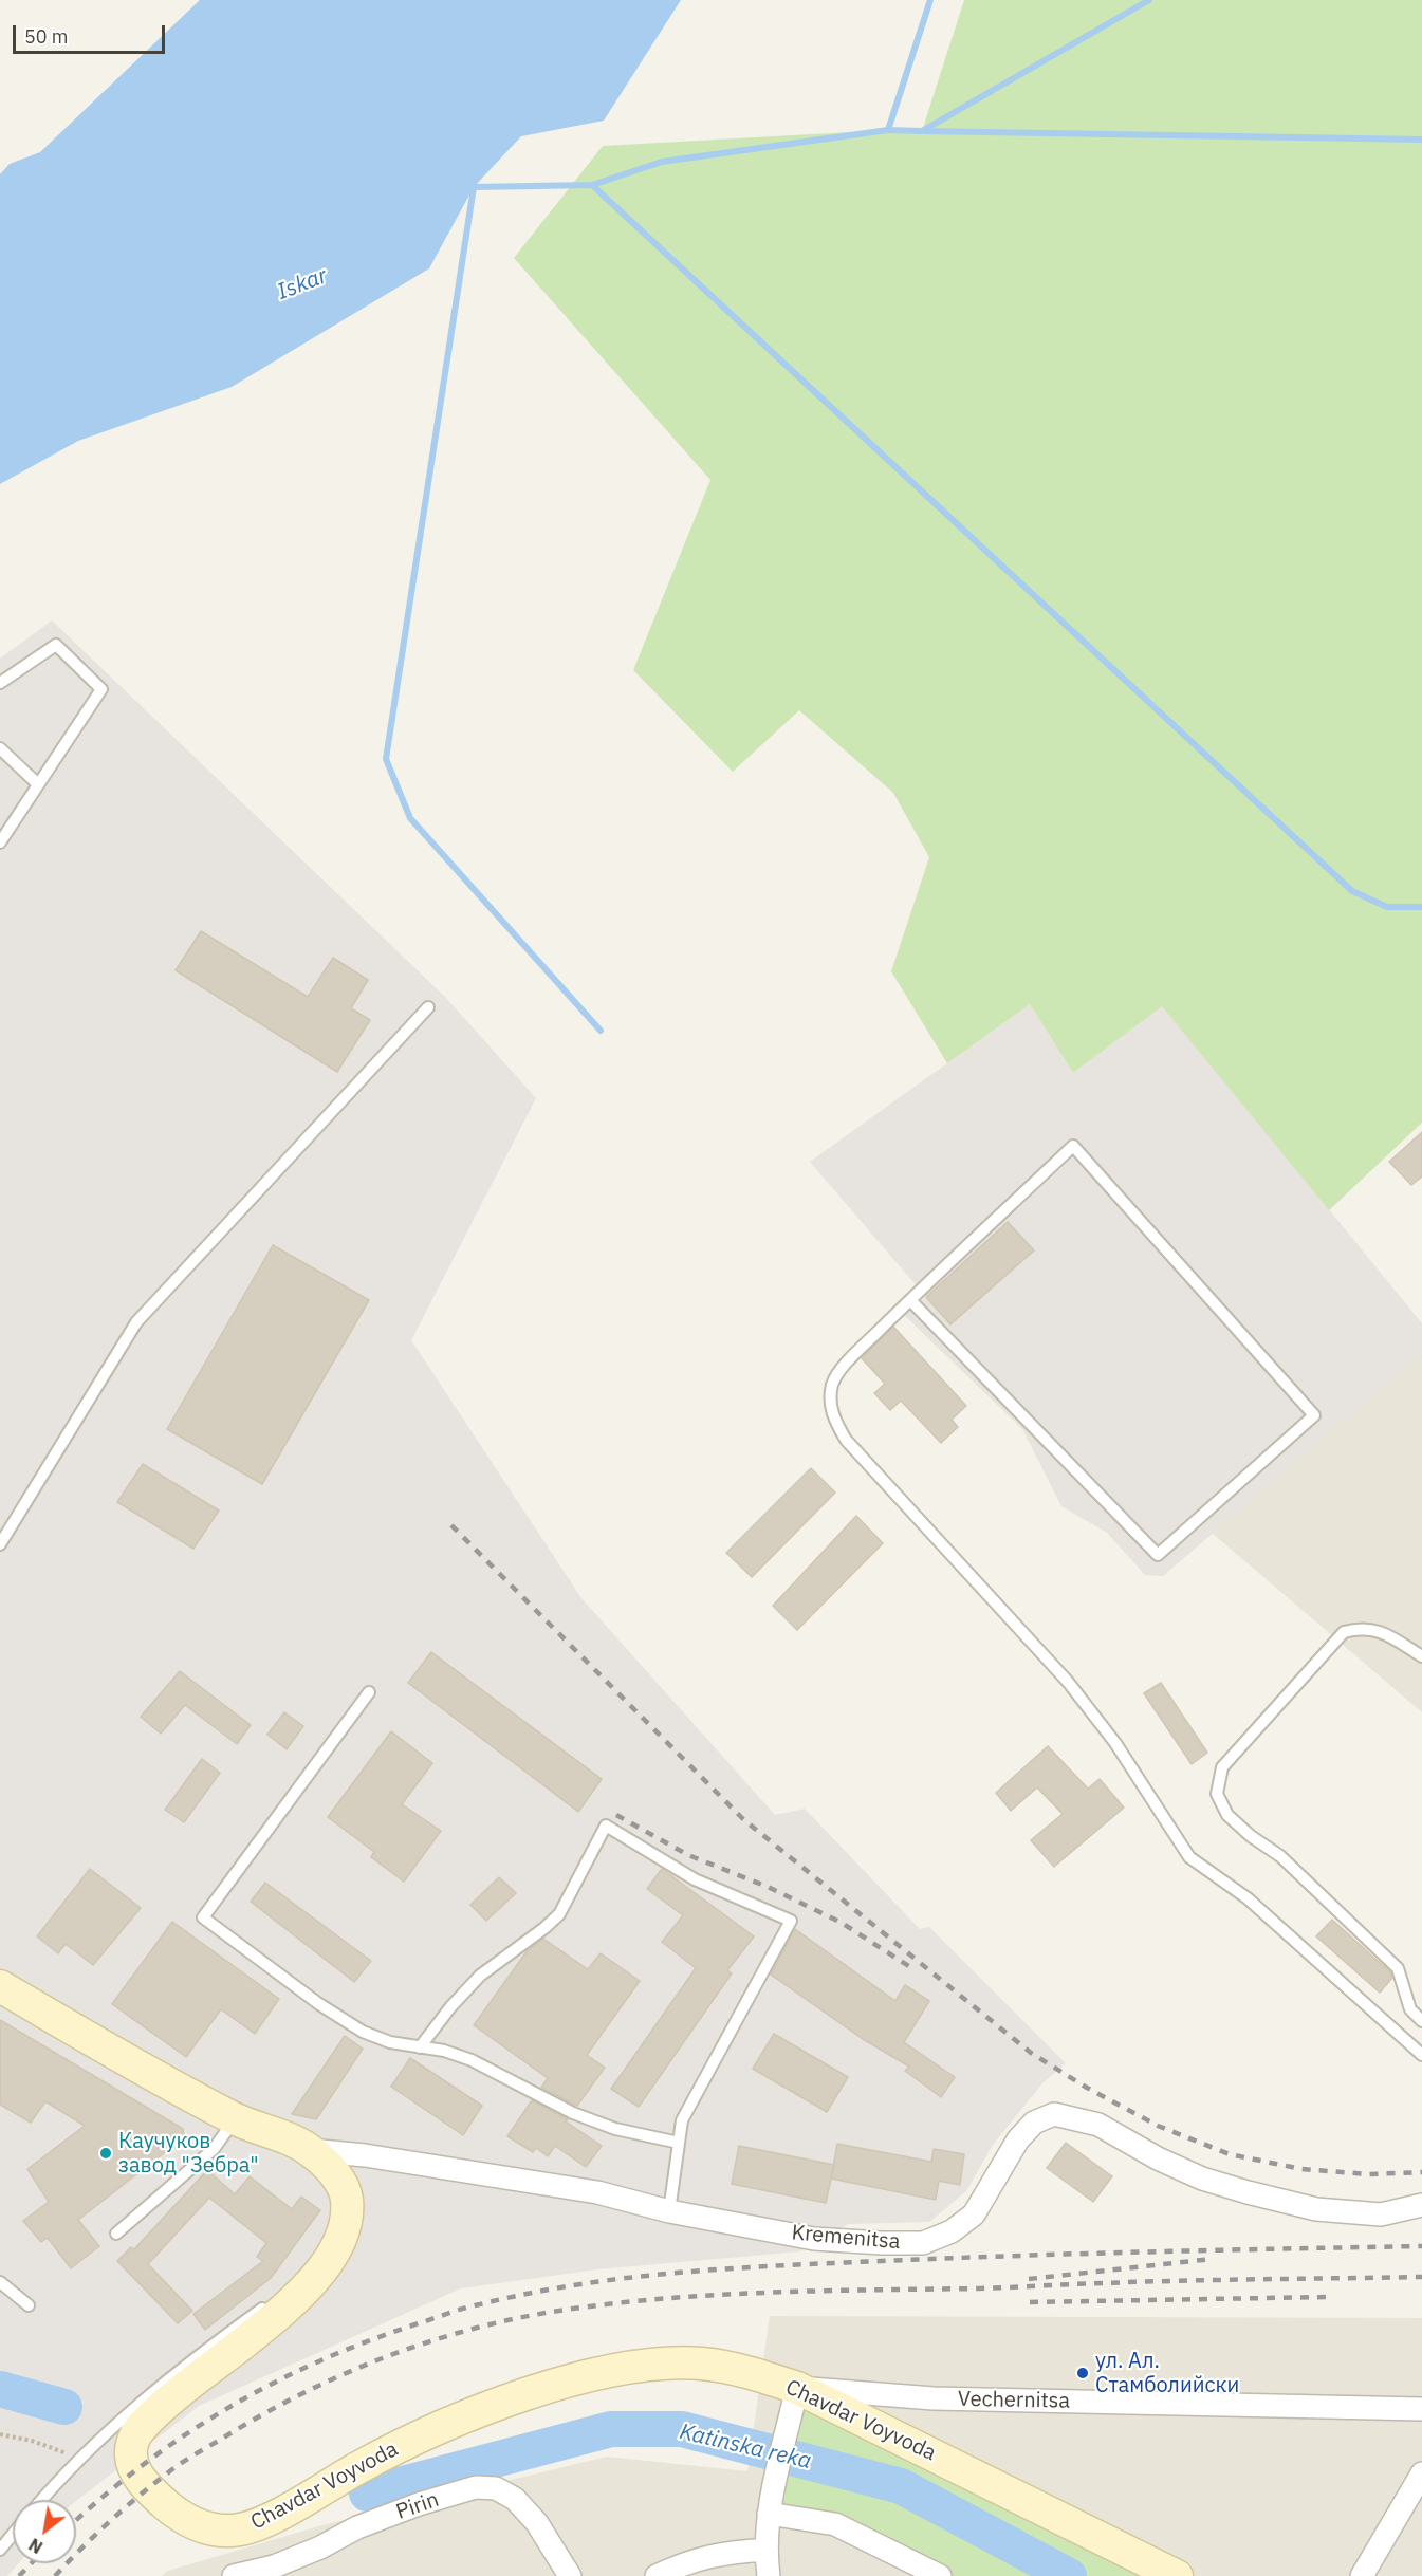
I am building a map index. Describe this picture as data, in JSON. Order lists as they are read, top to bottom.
{
  "streets": {
    "street": [
      "Kremenitsa",
      "Vechernitsa",
      "Chavdar Voyvoda",
      "Pirin"
    ]
  },
  "crossings": [
    ["Kremenitsa", "Chavdar Voyvoda"],
    ["Vechernitsa", "Chavdar Voyvoda"]
  ],
  "water": ["Iskar", "Katinska reka"],
  "places": ["Каучуков завод \"Зебра\"", "ул. Ал. Стамболийски"],
  "scale_bar": "50 m",
  "north": "bottom left"
}
